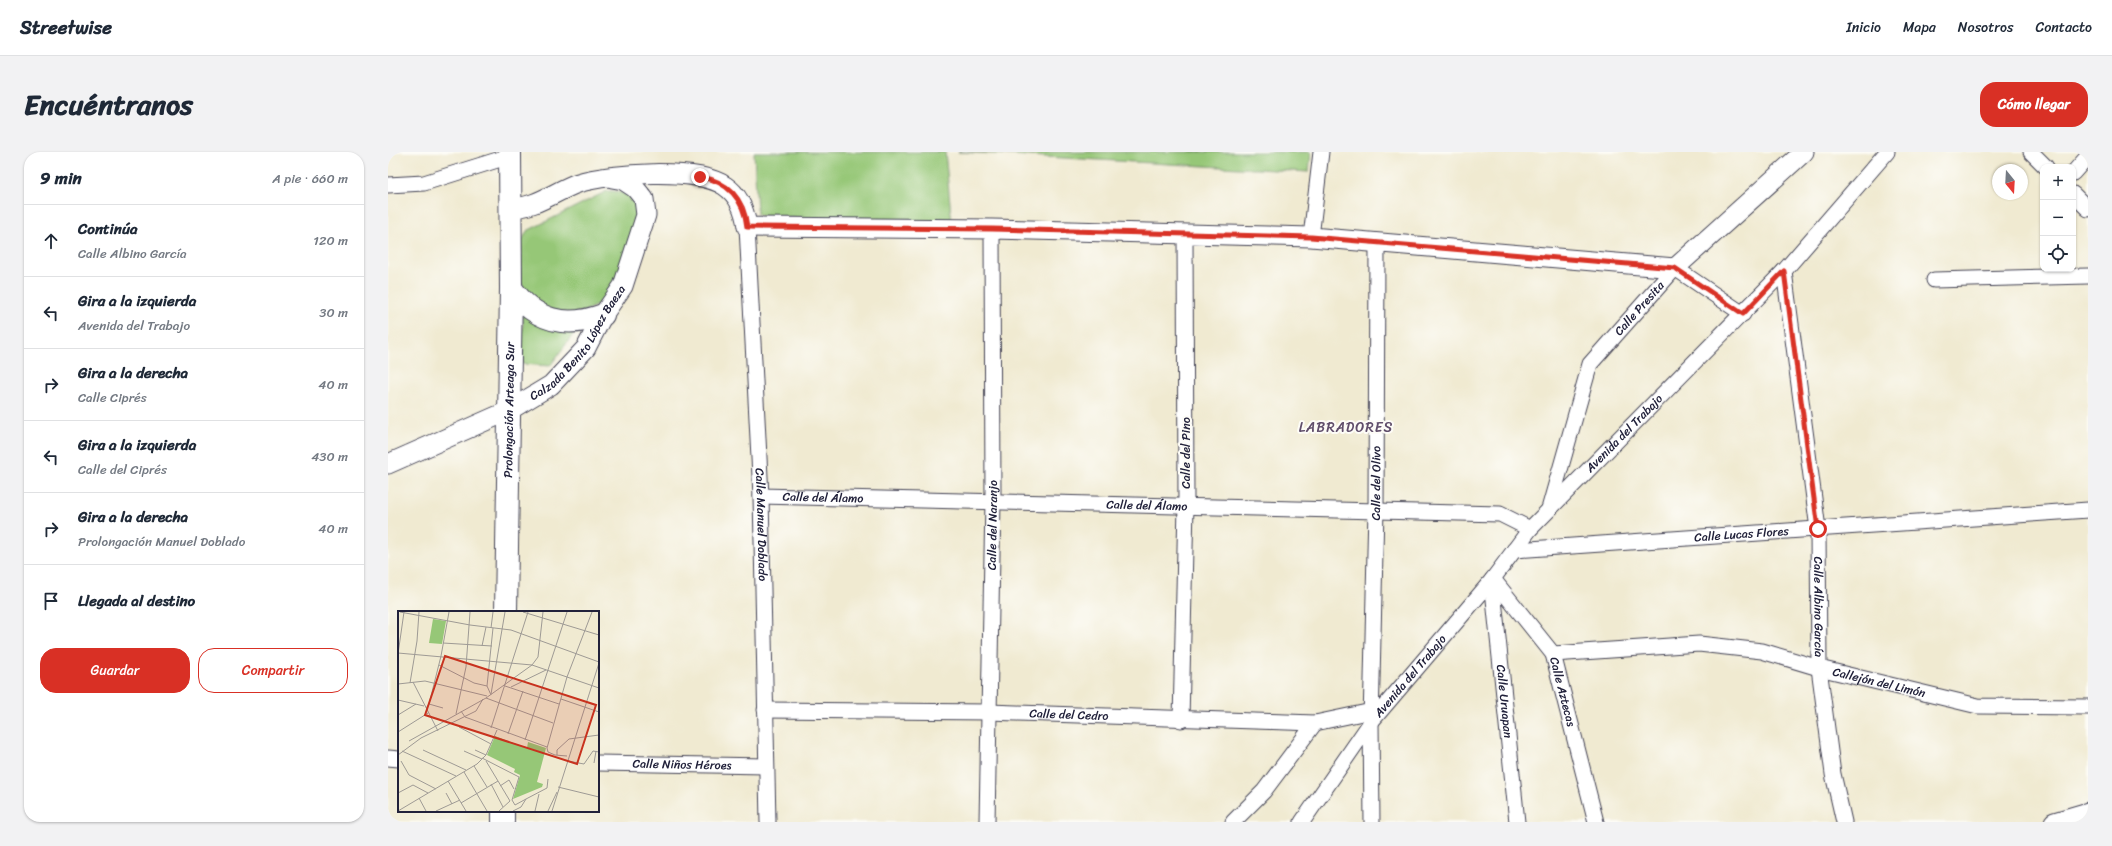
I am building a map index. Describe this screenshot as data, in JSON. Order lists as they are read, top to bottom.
{
  "streets": {
    "main road": ["Prolongación Arteaga Sur"],
    "street": [
      "Calle Presita",
      "Calzada Benito López Baeza",
      "Avenida del Trabajo",
      "Calle del Pino",
      "Calle del Olivo",
      "Calle del Álamo",
      "Calle Manuel Doblado",
      "Calle del Naranjo",
      "Calle Lucas Flores",
      "Calle Albino García",
      "Callejón del Limón",
      "Calle Aztecas",
      "Calle Uruapan",
      "Calle del Cedro",
      "Calle Niños Héroes"
    ]
  },
  "crossings": [
    ["Calle Presita", "Avenida del Trabajo"],
    ["Calzada Benito López Baeza", "Prolongación Arteaga Sur"],
    ["Avenida del Trabajo", "Calle del Olivo"],
    ["Avenida del Trabajo", "Calle del Álamo"],
    ["Avenida del Trabajo", "Calle Lucas Flores"],
    ["Avenida del Trabajo", "Calle Albino García"],
    ["Avenida del Trabajo", "Calle Aztecas"],
    ["Avenida del Trabajo", "Calle Uruapan"],
    ["Avenida del Trabajo", "Calle del Cedro"],
    ["Calle del Pino", "Calle del Álamo"],
    ["Calle del Pino", "Calle del Cedro"],
    ["Calle del Olivo", "Calle del Álamo"],
    ["Calle del Olivo", "Calle del Cedro"],
    ["Calle del Álamo", "Calle Manuel Doblado"],
    ["Calle del Álamo", "Calle del Naranjo"],
    ["Calle Manuel Doblado", "Calle del Cedro"],
    ["Calle Manuel Doblado", "Calle Niños Héroes"],
    ["Calle del Naranjo", "Calle del Cedro"],
    ["Calle Lucas Flores", "Calle Albino García"],
    ["Calle Albino García", "Callejón del Limón"],
    ["Callejón del Limón", "Calle Aztecas"],
    ["Calle Aztecas", "Calle Uruapan"]
  ],
  "districts": ["LABRADORES"],
  "north": "bottom",
  "page": {
    "header": "Streetwise",
    "nav": [
      "Inicio",
      "Mapa",
      "Nosotros",
      "Contacto"
    ],
    "title": "Encuéntranos",
    "buttons": [
      "Cómo llegar",
      ["Guardar", "Compartir"]
    ],
    "heading": ["9 min", "A pie · 660 m"],
    "map_buttons": ["+", "−"],
    "list": [
      ["Continúa", "Calle Albino García", "120 m"],
      ["Gira a la izquierda", "Avenida del Trabajo", "30 m"],
      ["Gira a la derecha", "Calle Ciprés", "40 m"],
      ["Gira a la izquierda", "Calle del Ciprés", "430 m"],
      ["Gira a la derecha", "Prolongación Manuel Doblado", "40 m"],
      "Llegada al destino"
    ]
  }
}
